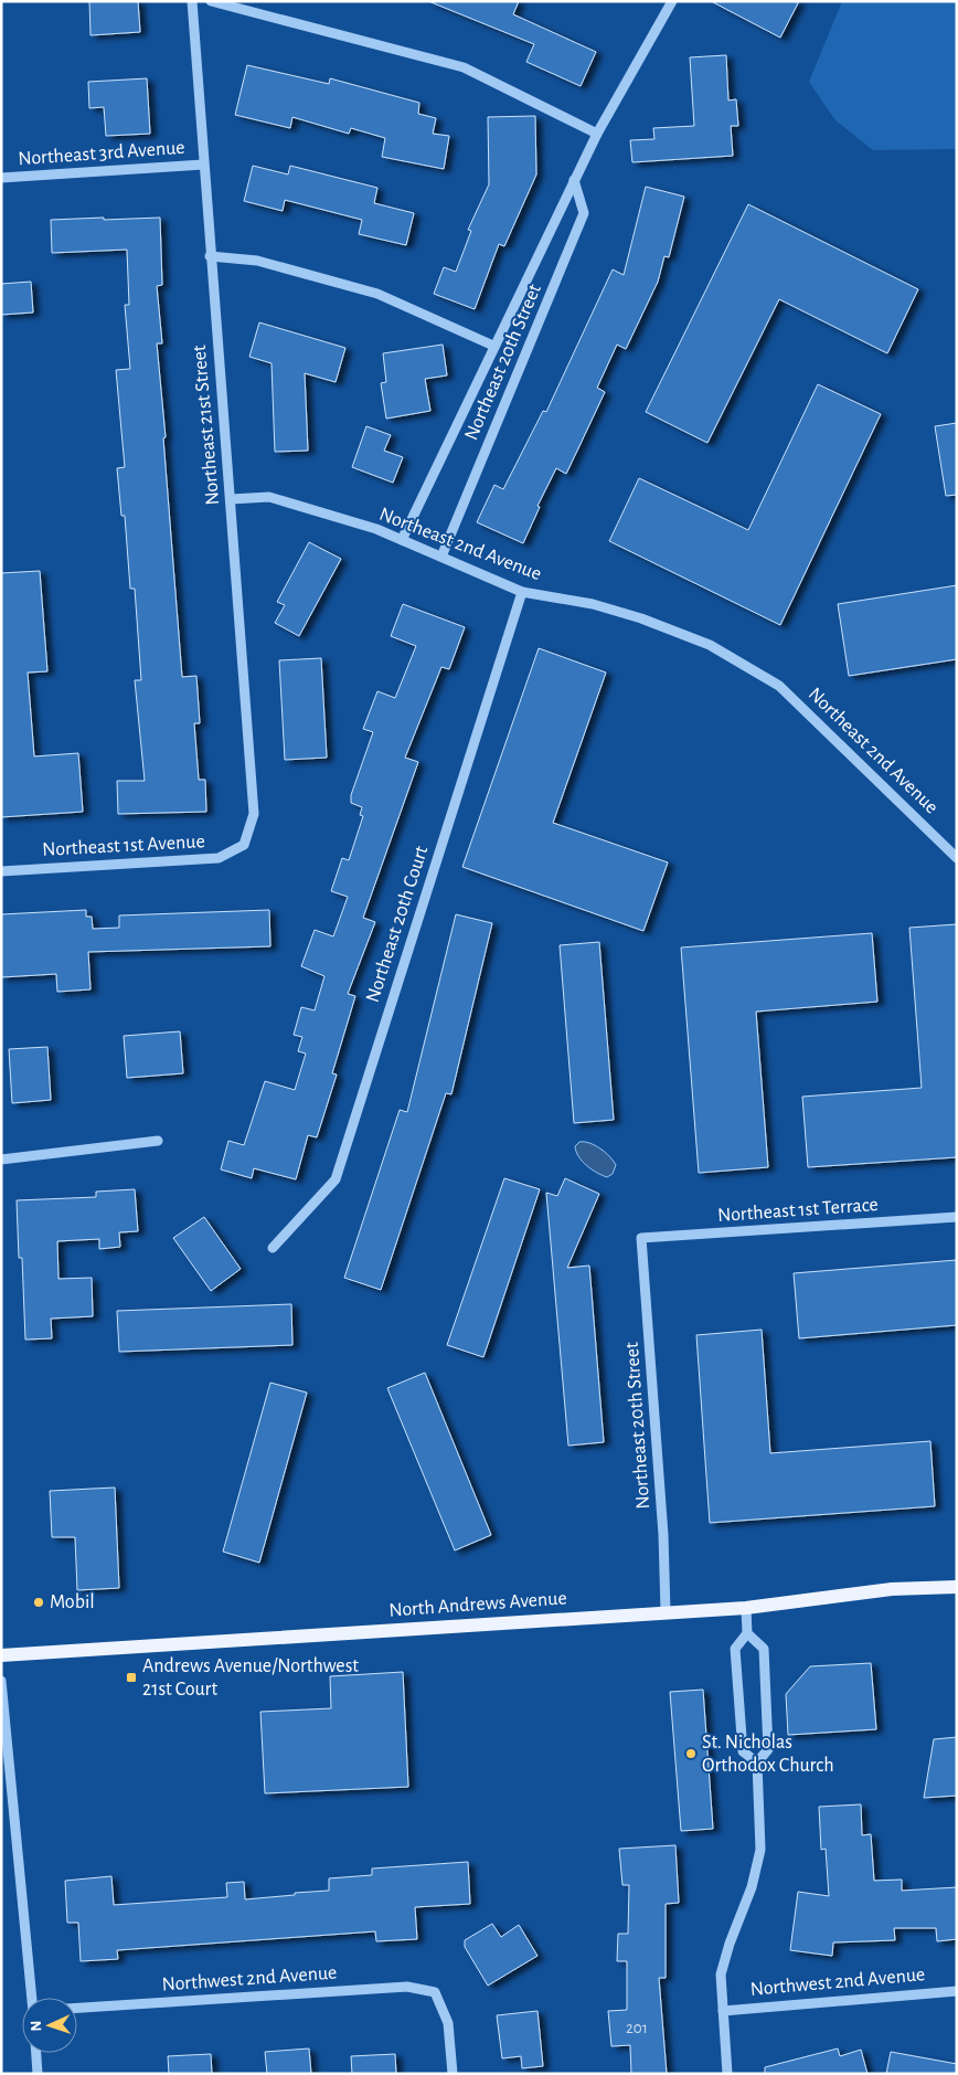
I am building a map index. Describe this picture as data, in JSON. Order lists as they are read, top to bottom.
{
  "streets": {
    "main road": ["North Andrews Avenue"],
    "street": [
      "Northeast 3rd Avenue",
      "Northeast 20th Street",
      "Northeast 21st Street",
      "Northeast 2nd Avenue",
      "Northeast 1st Avenue",
      "Northeast 20th Court",
      "Northeast 1st Terrace",
      "Northwest 2nd Avenue"
    ]
  },
  "crossings": [
    ["Northeast 3rd Avenue", "Northeast 21st Street"],
    ["Northeast 20th Street", "Northeast 2nd Avenue"],
    ["Northeast 20th Street", "Northeast 1st Terrace"],
    ["Northeast 20th Street", "North Andrews Avenue"],
    ["Northeast 21st Street", "Northeast 2nd Avenue"],
    ["Northeast 21st Street", "Northeast 1st Avenue"],
    ["Northeast 2nd Avenue", "Northeast 20th Court"]
  ],
  "places": {
    "other": ["Mobil", "St. Nicholas Orthodox Church"],
    "transit": ["Andrews Avenue/Northwest 21st Court"]
  },
  "house_numbers": ["201"],
  "north": "left"
}
